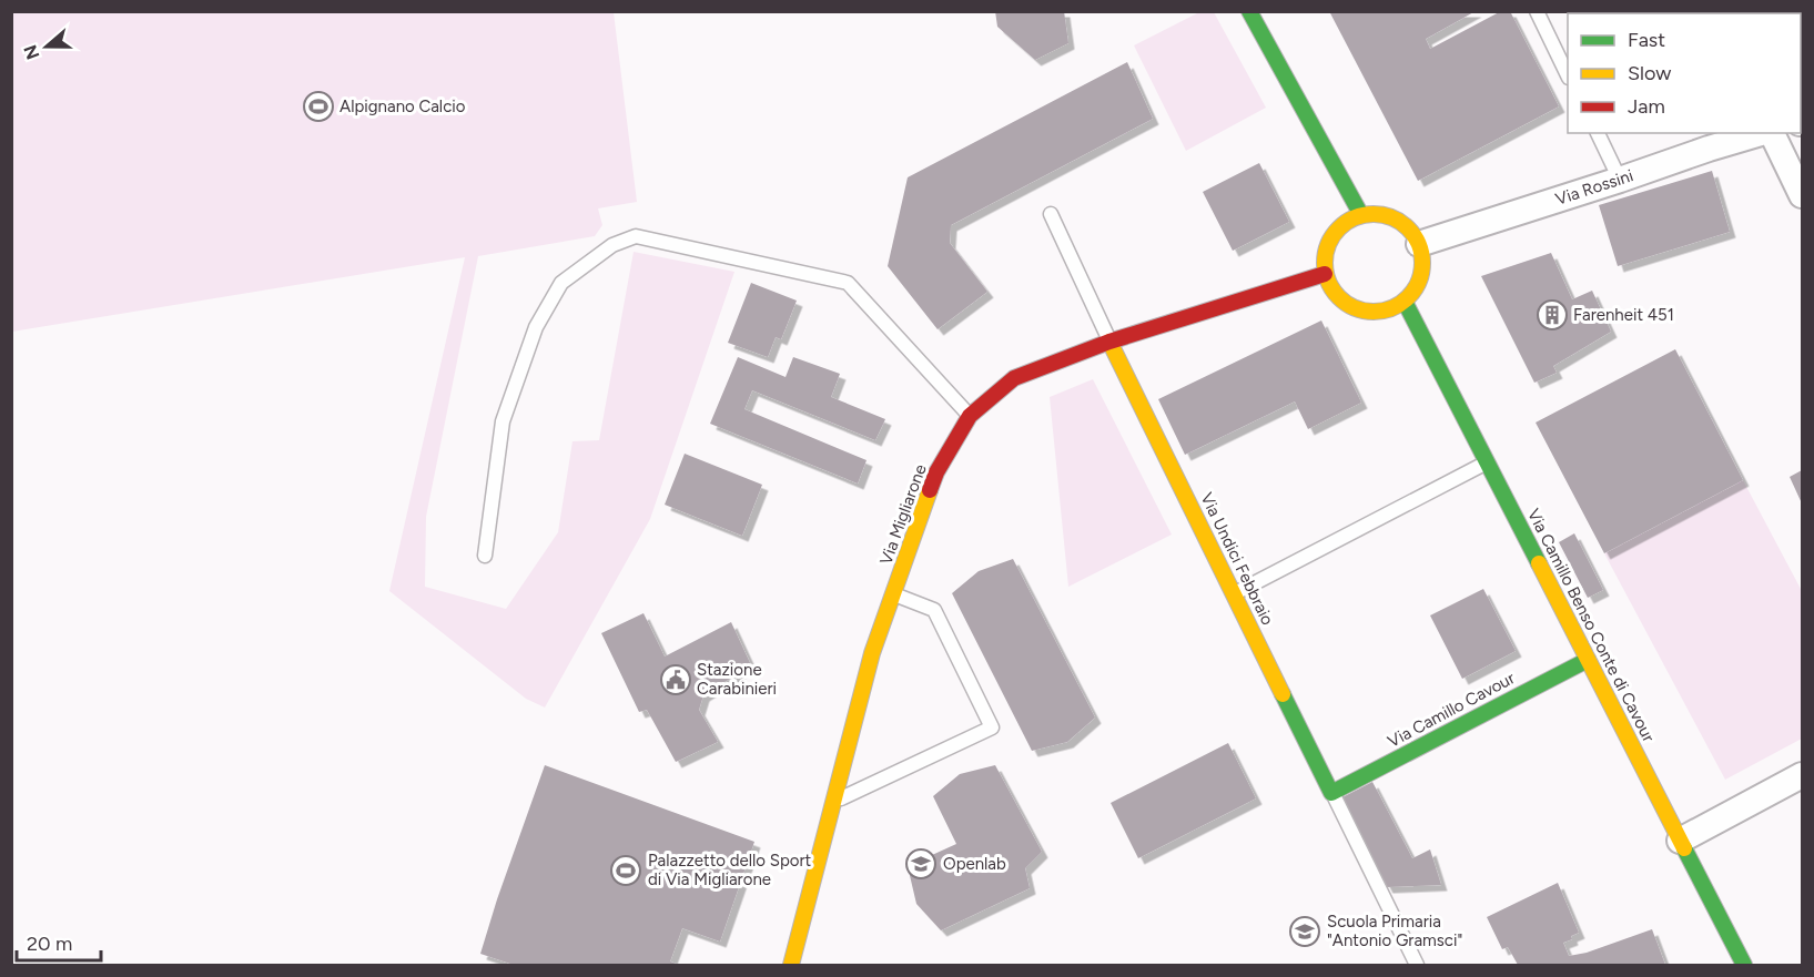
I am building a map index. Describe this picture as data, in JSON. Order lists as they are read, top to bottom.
{
  "streets": {
    "street": [
      "Via Rossini",
      "Via Migliarone",
      "Via Undici Febbraio",
      "Via Camillo Benso Conte di Cavour",
      "Via Camillo Cavour"
    ]
  },
  "crossings": [
    ["Via Rossini", "Via Migliarone"],
    ["Via Rossini", "Via Camillo Benso Conte di Cavour"],
    ["Via Migliarone", "Via Undici Febbraio"],
    ["Via Migliarone", "Via Camillo Benso Conte di Cavour"],
    ["Via Undici Febbraio", "Via Camillo Cavour"],
    ["Via Camillo Benso Conte di Cavour", "Via Camillo Cavour"]
  ],
  "places": {
    "sports": ["Alpignano Calcio", "Palazzetto dello Sport di Via Migliarone"],
    "building": ["Farenheit 451"],
    "public building": ["Stazione Carabinieri"],
    "school or university": ["Openlab", "Scuola Primaria \"Antonio Gramsci\""]
  },
  "legend": ["Fast", "Slow", "Jam"],
  "scale_bar": "20 m",
  "north": "left"
}
